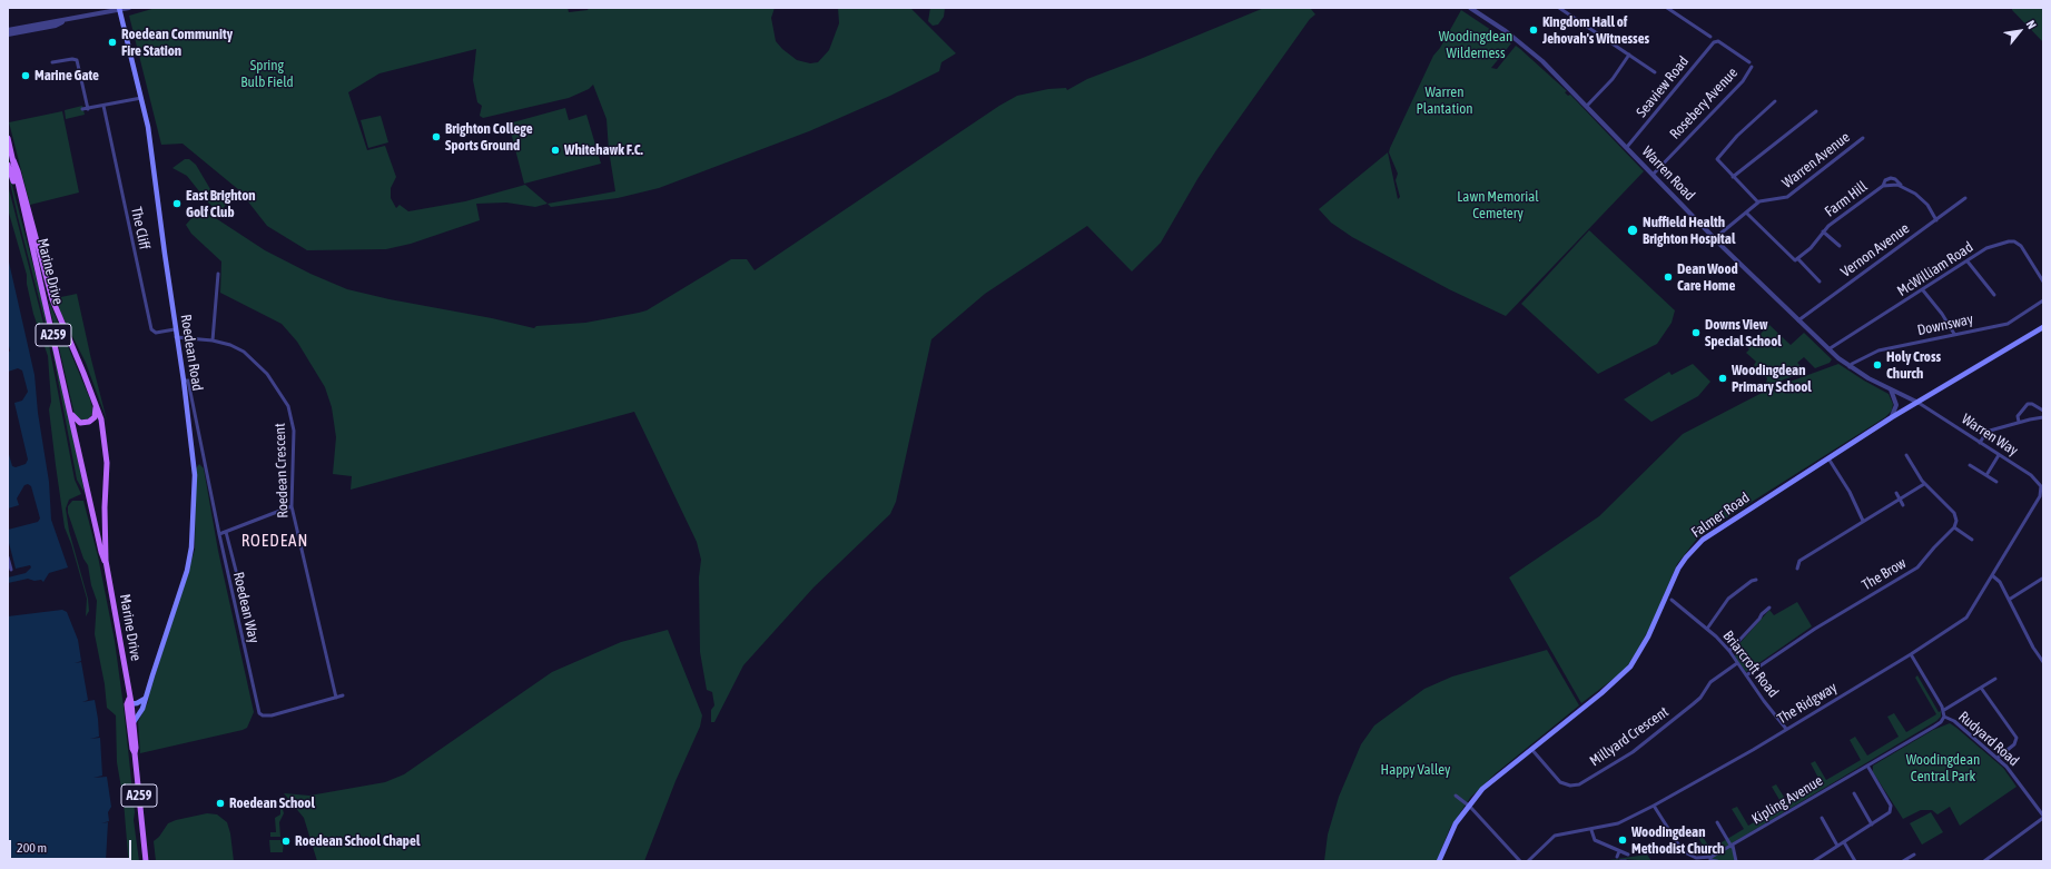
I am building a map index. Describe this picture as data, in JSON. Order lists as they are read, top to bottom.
{
  "streets": {
    "main road": [
      "Marine Drive",
      "A259",
      "Roedean Road",
      "Falmer Road"
    ],
    "street": [
      "Seaview Road",
      "Rosebery Avenue",
      "Warren Avenue",
      "Warren Road",
      "Farm Hill",
      "The Cliff",
      "Vernon Avenue",
      "McWilliam Road",
      "Downsway",
      "Warren Way",
      "Roedean Crescent",
      "The Brow",
      "Roedean Way",
      "Briarcroft Road",
      "The Ridgway",
      "Millyard Crescent",
      "Rudyard Road",
      "Kipling Avenue"
    ]
  },
  "crossings": [
    ["Seaview Road", "Warren Road"],
    ["Rosebery Avenue", "Warren Road"],
    ["Warren Road", "Vernon Avenue"],
    ["Warren Road", "McWilliam Road"],
    ["Warren Road", "Downsway"],
    ["Warren Road", "Warren Way"],
    ["Warren Road", "Falmer Road"],
    ["Farm Hill", "Vernon Avenue"],
    ["The Cliff", "Roedean Road"],
    ["Marine Drive", "Roedean Road"],
    ["Roedean Road", "Roedean Crescent"],
    ["Roedean Road", "Roedean Way"],
    ["Warren Way", "Falmer Road"],
    ["Warren Way", "The Ridgway"],
    ["Roedean Crescent", "Roedean Way"],
    ["Falmer Road", "Millyard Crescent"],
    ["The Brow", "Briarcroft Road"],
    ["Briarcroft Road", "The Ridgway"],
    ["Briarcroft Road", "Millyard Crescent"],
    ["The Ridgway", "Rudyard Road"],
    ["Rudyard Road", "Kipling Avenue"]
  ],
  "districts": ["ROEDEAN"],
  "parks": [
    "Woodingdean Wilderness",
    "Spring Bulb Field",
    "Warren Plantation",
    "Lawn Memorial Cemetery",
    "Woodingdean Central Park",
    "Happy Valley"
  ],
  "places": [
    "Kingdom Hall of Jehovah's Witnesses",
    "Roedean Community Fire Station",
    "Marine Gate",
    "Brighton College Sports Ground",
    "Whitehawk F.C.",
    "East Brighton Golf Club",
    "Nuffield Health Brighton Hospital",
    "Dean Wood Care Home",
    "Downs View Special School",
    "Holy Cross Church",
    "Woodingdean Primary School",
    "Roedean School",
    "Woodingdean Methodist Church",
    "Roedean School Chapel"
  ],
  "scale_bar": "200 m",
  "north": "top right"
}
